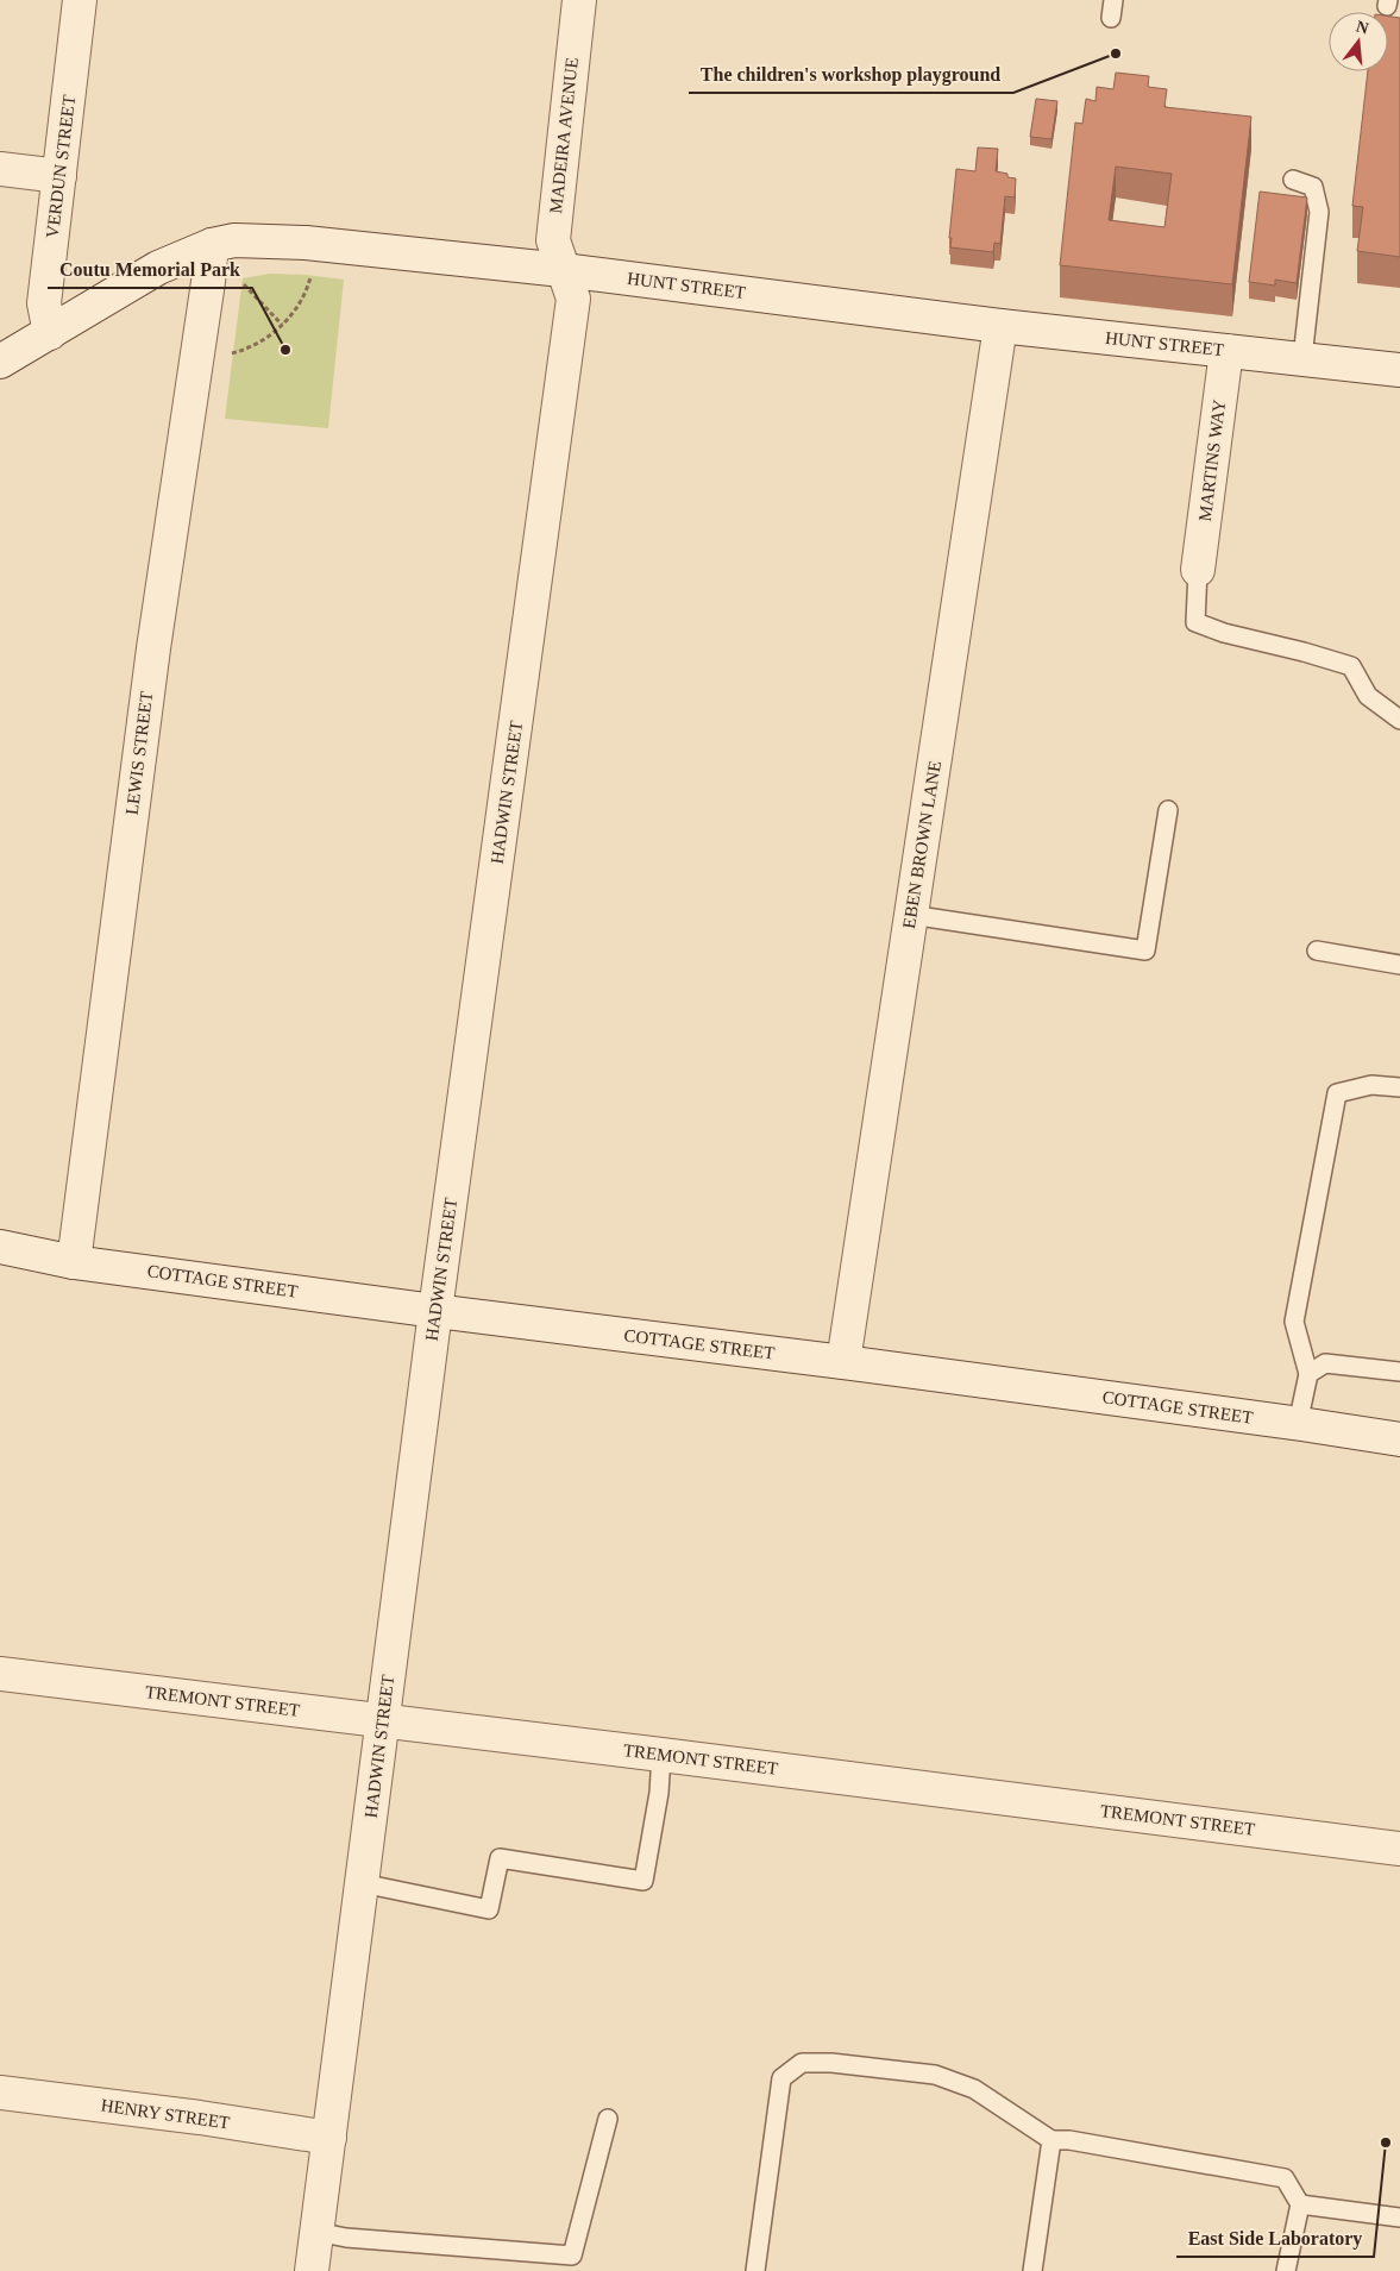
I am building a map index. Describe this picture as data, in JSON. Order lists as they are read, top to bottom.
{
  "streets": {
    "street": [
      "MADEIRA AVENUE",
      "VERDUN STREET",
      "HUNT STREET",
      "MARTINS WAY",
      "LEWIS STREET",
      "HADWIN STREET",
      "EBEN BROWN LANE",
      "COTTAGE STREET",
      "TREMONT STREET",
      "HENRY STREET"
    ]
  },
  "crossings": [
    ["MADEIRA AVENUE", "HUNT STREET"],
    ["MADEIRA AVENUE", "HADWIN STREET"],
    ["VERDUN STREET", "HUNT STREET"],
    ["HUNT STREET", "MARTINS WAY"],
    ["HUNT STREET", "LEWIS STREET"],
    ["HUNT STREET", "HADWIN STREET"],
    ["HUNT STREET", "EBEN BROWN LANE"],
    ["LEWIS STREET", "COTTAGE STREET"],
    ["HADWIN STREET", "COTTAGE STREET"],
    ["HADWIN STREET", "TREMONT STREET"],
    ["HADWIN STREET", "HENRY STREET"],
    ["EBEN BROWN LANE", "COTTAGE STREET"]
  ],
  "places": ["The children's workshop playground", "Coutu Memorial Park", "East Side Laboratory"],
  "north": "top"
}
